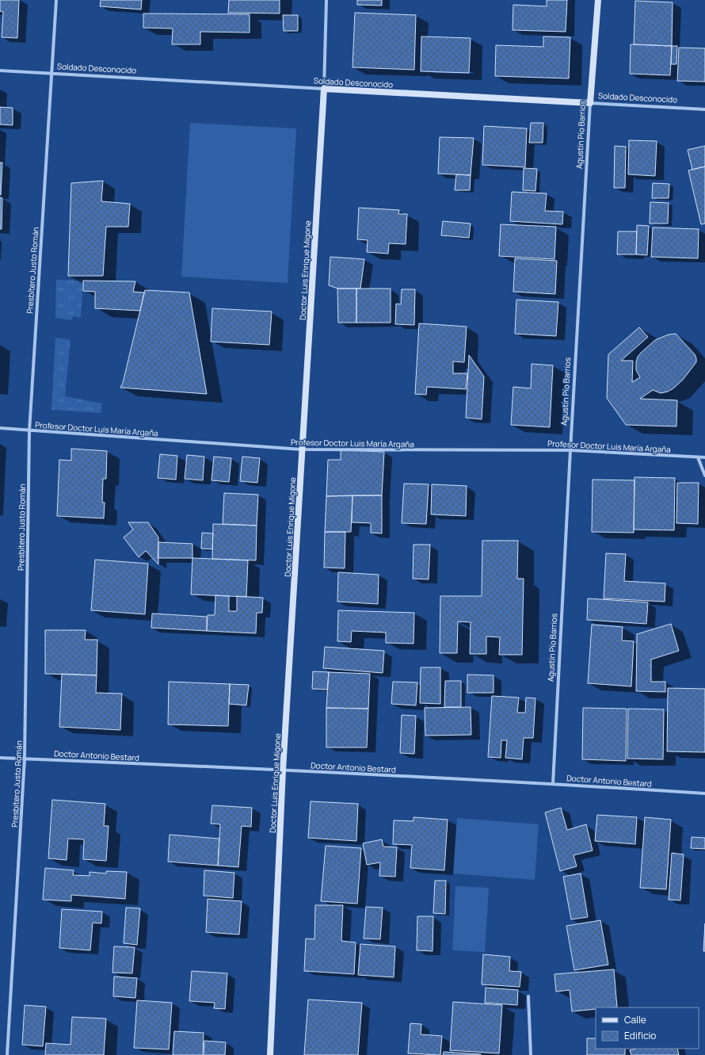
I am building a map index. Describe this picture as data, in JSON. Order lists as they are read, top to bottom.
{
  "streets": {
    "street": [
      "Soldado Desconocido",
      "Agustín Pío Barrios",
      "Presbítero Justo Román",
      "Doctor Luis Enrique Migone",
      "Profesor Doctor Luis María Argaña",
      "Doctor Antonio Bestard"
    ]
  },
  "crossings": [
    ["Soldado Desconocido", "Agustín Pío Barrios"],
    ["Soldado Desconocido", "Presbítero Justo Román"],
    ["Soldado Desconocido", "Doctor Luis Enrique Migone"],
    ["Agustín Pío Barrios", "Profesor Doctor Luis María Argaña"],
    ["Agustín Pío Barrios", "Doctor Antonio Bestard"],
    ["Presbítero Justo Román", "Profesor Doctor Luis María Argaña"],
    ["Presbítero Justo Román", "Doctor Antonio Bestard"],
    ["Doctor Luis Enrique Migone", "Profesor Doctor Luis María Argaña"],
    ["Doctor Luis Enrique Migone", "Doctor Antonio Bestard"]
  ],
  "legend": ["Calle", "Edificio"]
}
